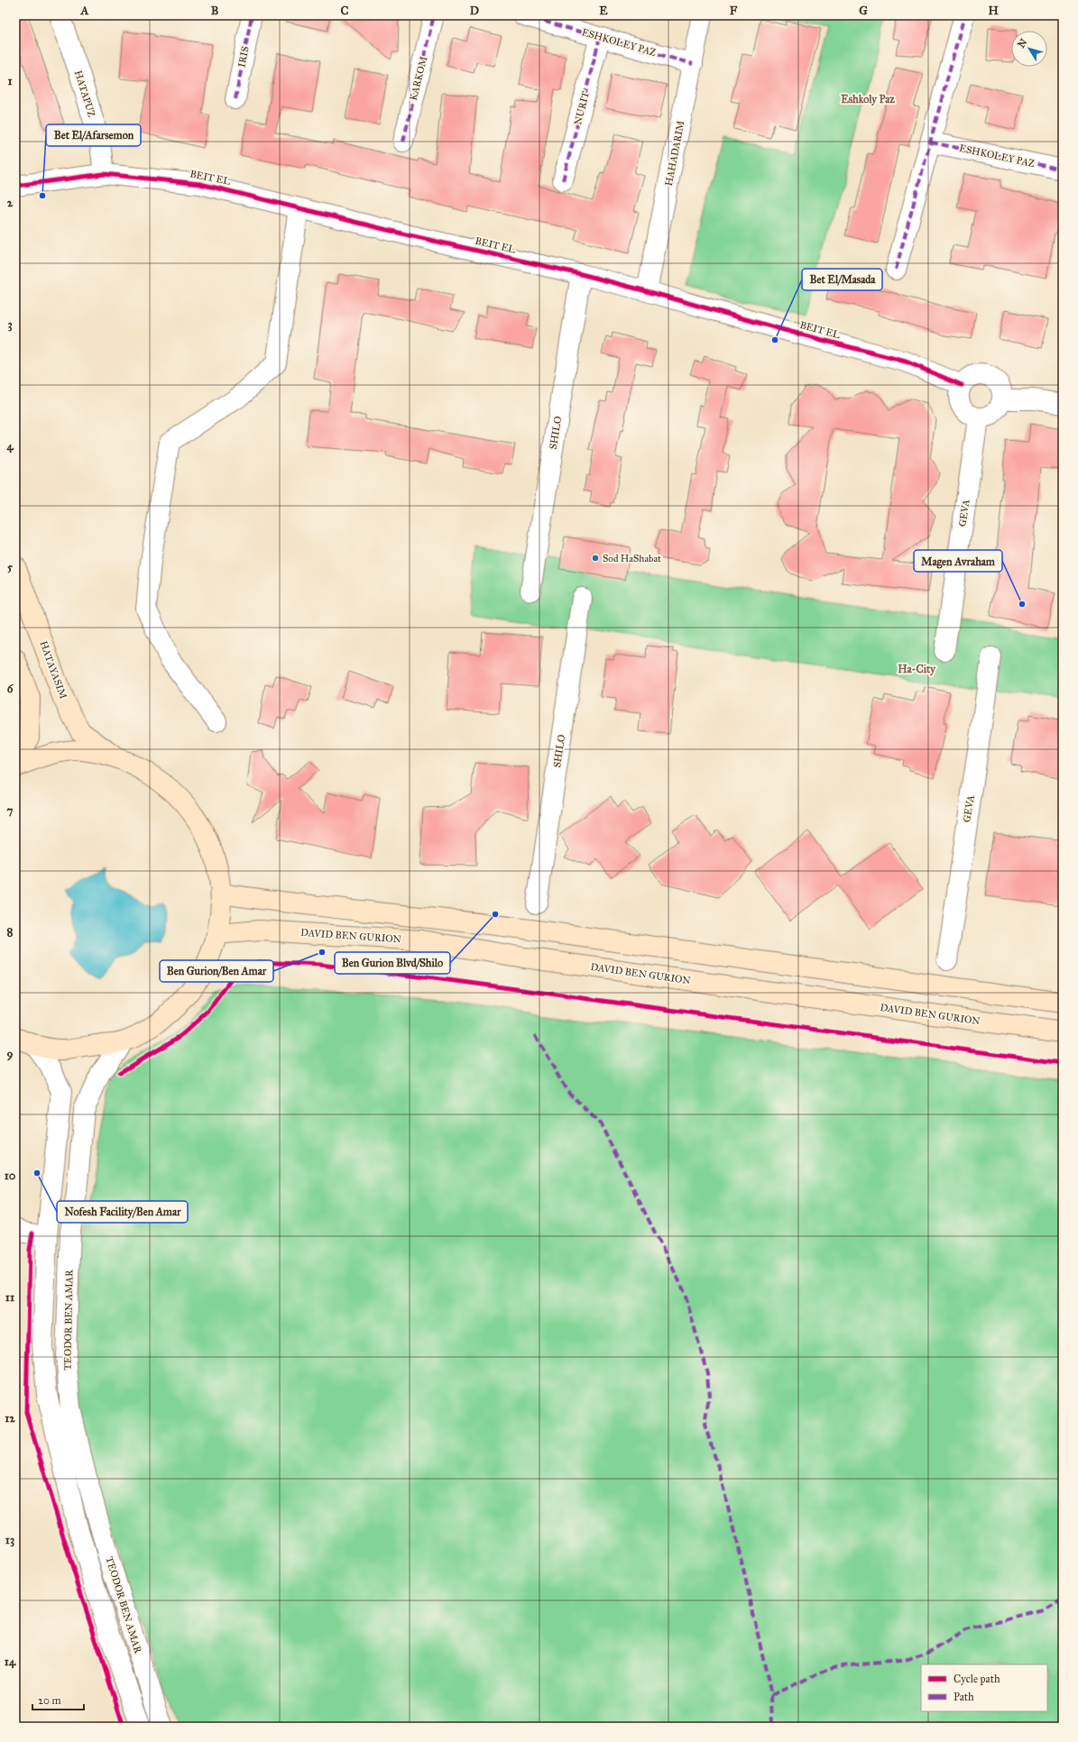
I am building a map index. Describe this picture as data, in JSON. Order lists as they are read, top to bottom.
{
  "streets": {
    "main road": ["HATAYASIM", "DAVID BEN GURION"],
    "street": [
      "ESHKOLEY PAZ",
      "IRIS",
      "KARKOM",
      "HATAPUZ",
      "NURIT",
      "HAHADARIM",
      "BEIT EL",
      "SHILO",
      "GEVA",
      "TEODOR BEN AMAR"
    ]
  },
  "crossings": [
    ["ESHKOLEY PAZ", "NURIT"],
    ["ESHKOLEY PAZ", "HAHADARIM"],
    ["HATAPUZ", "BEIT EL"],
    ["HAHADARIM", "BEIT EL"],
    ["BEIT EL", "SHILO"],
    ["BEIT EL", "GEVA"]
  ],
  "districts": ["Eshkoly Paz", "Ha-City"],
  "places": [
    "Bet El/Afarsemon",
    "Bet El/Masada",
    "Sod HaShabat",
    "Magen Avraham",
    "Ben Gurion Blvd/Shilo",
    "Ben Gurion/Ben Amar",
    "Nofesh Facility/Ben Amar"
  ],
  "legend": ["Cycle path", "Path"],
  "scale_bar": "20 m",
  "north": "top left",
  "grid": {
    "columns": [
      "A",
      "B",
      "C",
      "D",
      "E",
      "F",
      "G",
      "H"
    ],
    "rows": [
      "1",
      "2",
      "3",
      "4",
      "5",
      "6",
      "7",
      "8",
      "9",
      "10",
      "11",
      "12",
      "13",
      "14"
    ]
  }
}
